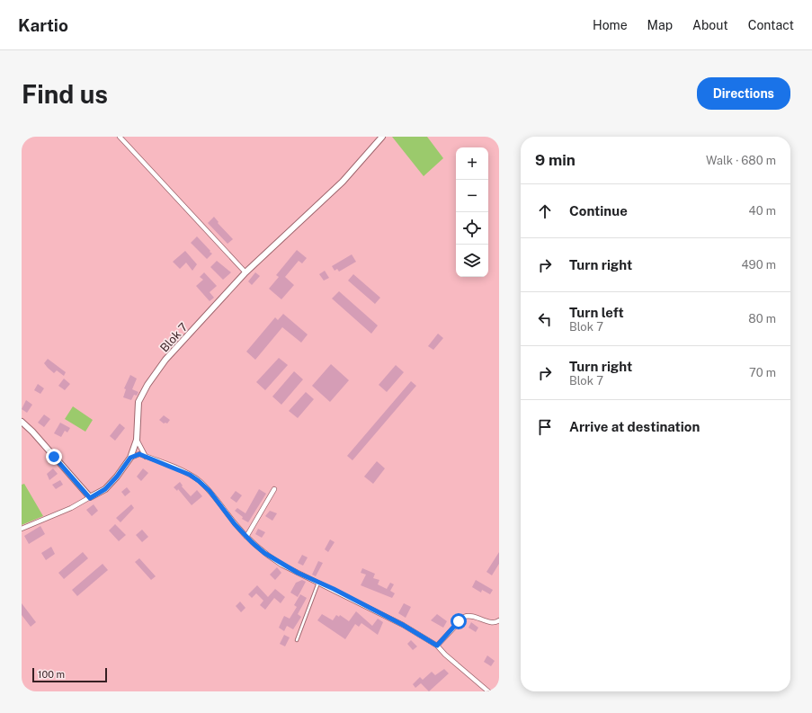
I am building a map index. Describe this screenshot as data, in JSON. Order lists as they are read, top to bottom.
{
  "streets": {
    "street": ["Blok 7"]
  },
  "scale_bar": "100 m",
  "page": {
    "header": "Kartio",
    "nav": [
      "Home",
      "Map",
      "About",
      "Contact"
    ],
    "buttons": "Directions",
    "title": "Find us",
    "heading": ["9 min", "Walk · 680 m"],
    "map_buttons": ["+", "−"],
    "list": [
      ["Continue", "40 m"],
      ["Turn right", "490 m"],
      ["Turn left", "Blok 7", "80 m"],
      ["Turn right", "Blok 7", "70 m"],
      "Arrive at destination"
    ],
    "scale": "100 m"
  }
}
